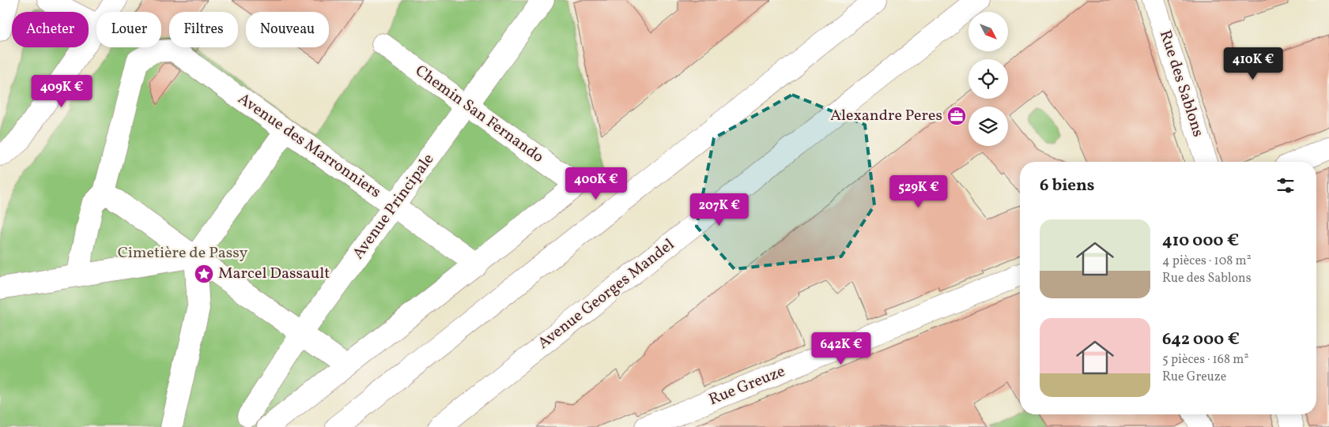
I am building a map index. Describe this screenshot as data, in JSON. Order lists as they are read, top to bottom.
{
  "streets": {
    "main road": [
      "Rue des Sablons",
      "Chemin San Fernando",
      "Avenue des Marronniers",
      "Avenue Principale",
      "Avenue Georges Mandel",
      "Rue Greuze"
    ]
  },
  "crossings": [
    ["Chemin San Fernando", "Avenue des Marronniers"],
    ["Chemin San Fernando", "Avenue Principale"],
    ["Avenue des Marronniers", "Avenue Principale"]
  ],
  "parks": ["Cimetière de Passy"],
  "places": {
    "office": ["Alexandre Peres"],
    "place": ["Marcel Dassault"]
  },
  "north": "bottom right",
  "page": {
    "chip": [
      "Acheter",
      "Louer",
      "Filtres",
      "Nouveau"
    ],
    "price": [
      "410K €",
      "409K €",
      "400K €",
      "529K €",
      "207K €",
      "642K €"
    ],
    "heading": "6 biens",
    "list": [
      {
        "name": "410 000 €",
        "note": "4 pièces · 108 m² · Rue des Sablons"
      },
      {
        "name": "642 000 €",
        "note": "5 pièces · 168 m² · Rue Greuze"
      }
    ]
  }
}
